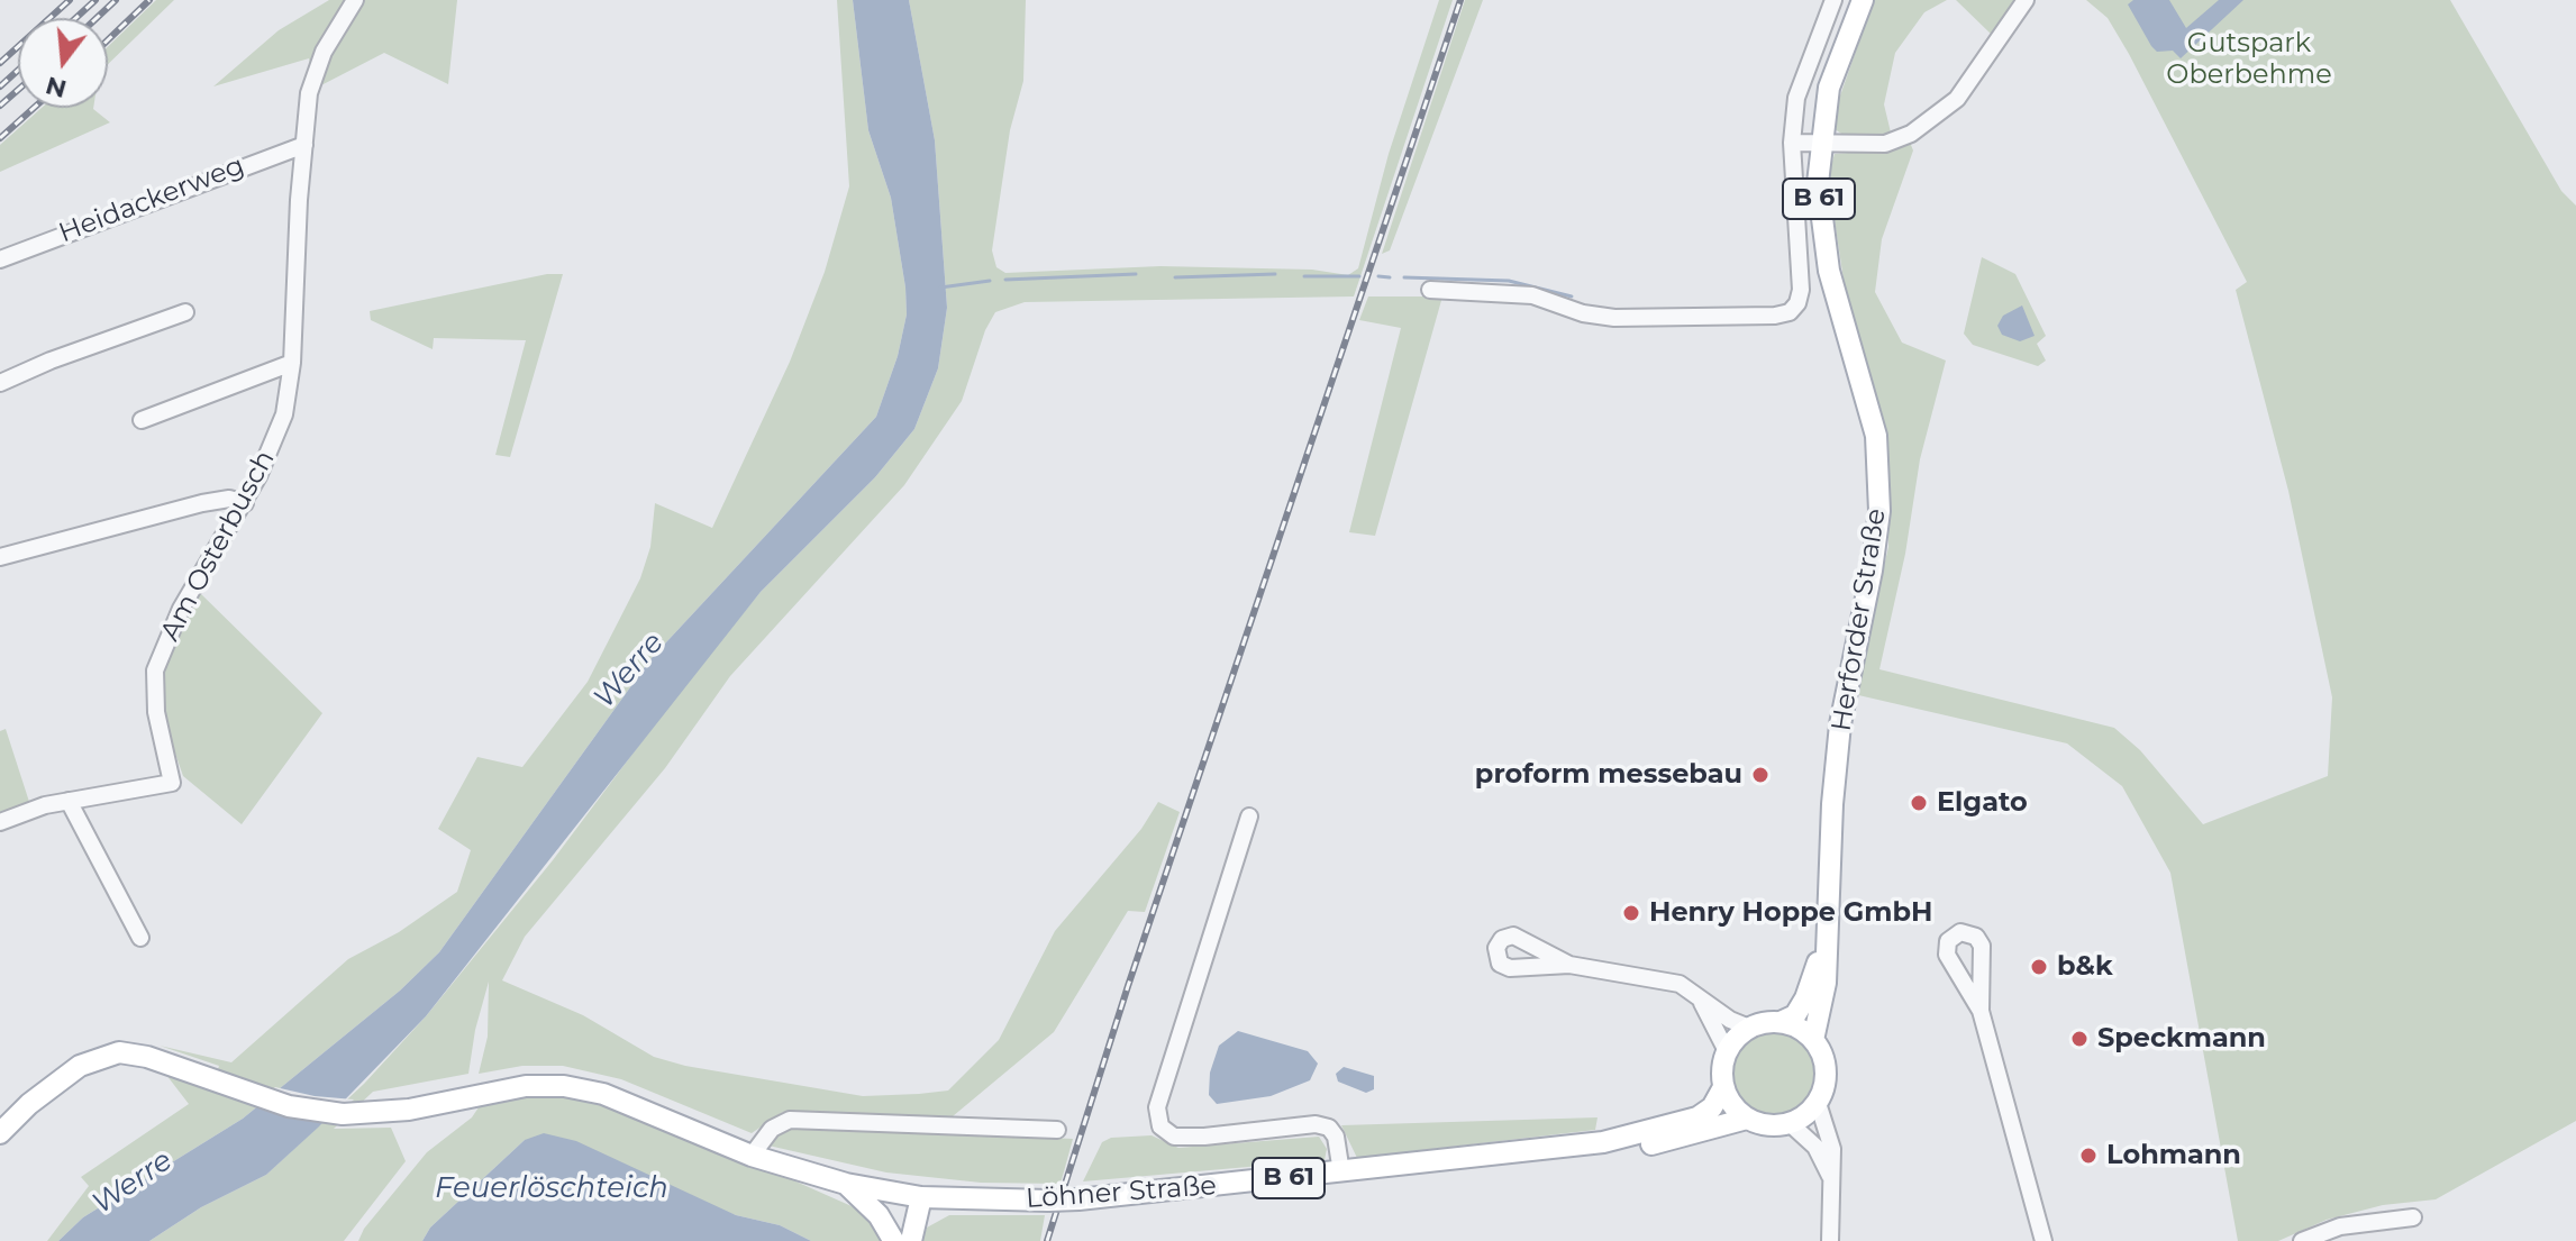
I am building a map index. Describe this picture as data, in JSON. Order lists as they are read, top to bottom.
{
  "streets": {
    "main road": ["B 61", "Herforder Straße", "Löhner Straße"],
    "street": ["Heidackerweg", "Am Osterbusch"]
  },
  "crossings": [
    ["Heidackerweg", "Am Osterbusch"],
    ["Herforder Straße", "Löhner Straße"]
  ],
  "water": ["Werre", "Feuerlöschteich"],
  "parks": ["Gutspark Oberbehme"],
  "places": [
    "proform messebau",
    "Elgato",
    "Henry Hoppe GmbH",
    "b&k",
    "Speckmann",
    "Lohmann"
  ],
  "north": "bottom"
}
